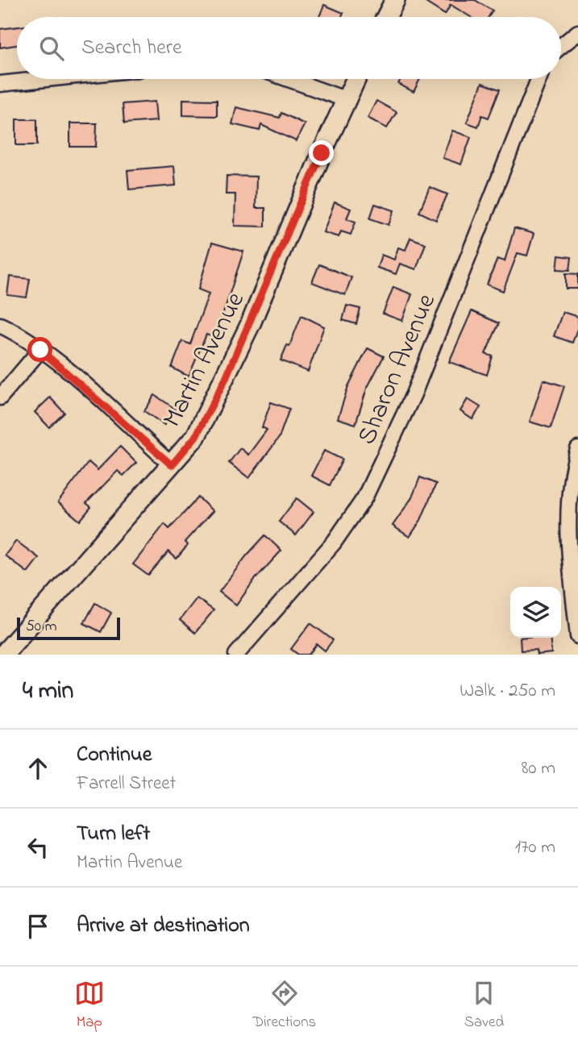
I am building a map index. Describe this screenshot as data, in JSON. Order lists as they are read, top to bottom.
{
  "streets": {
    "street": ["Martin Avenue", "Sharon Avenue"]
  },
  "scale_bar": "50 m",
  "page": {
    "search": "Search here",
    "scale": "50 m",
    "heading": ["4 min", "Walk · 250 m"],
    "list": [
      ["Continue", "Farrell Street", "80 m"],
      ["Turn left", "Martin Avenue", "170 m"],
      "Arrive at destination"
    ],
    "nav": ["Map", "Directions", "Saved"]
  }
}
